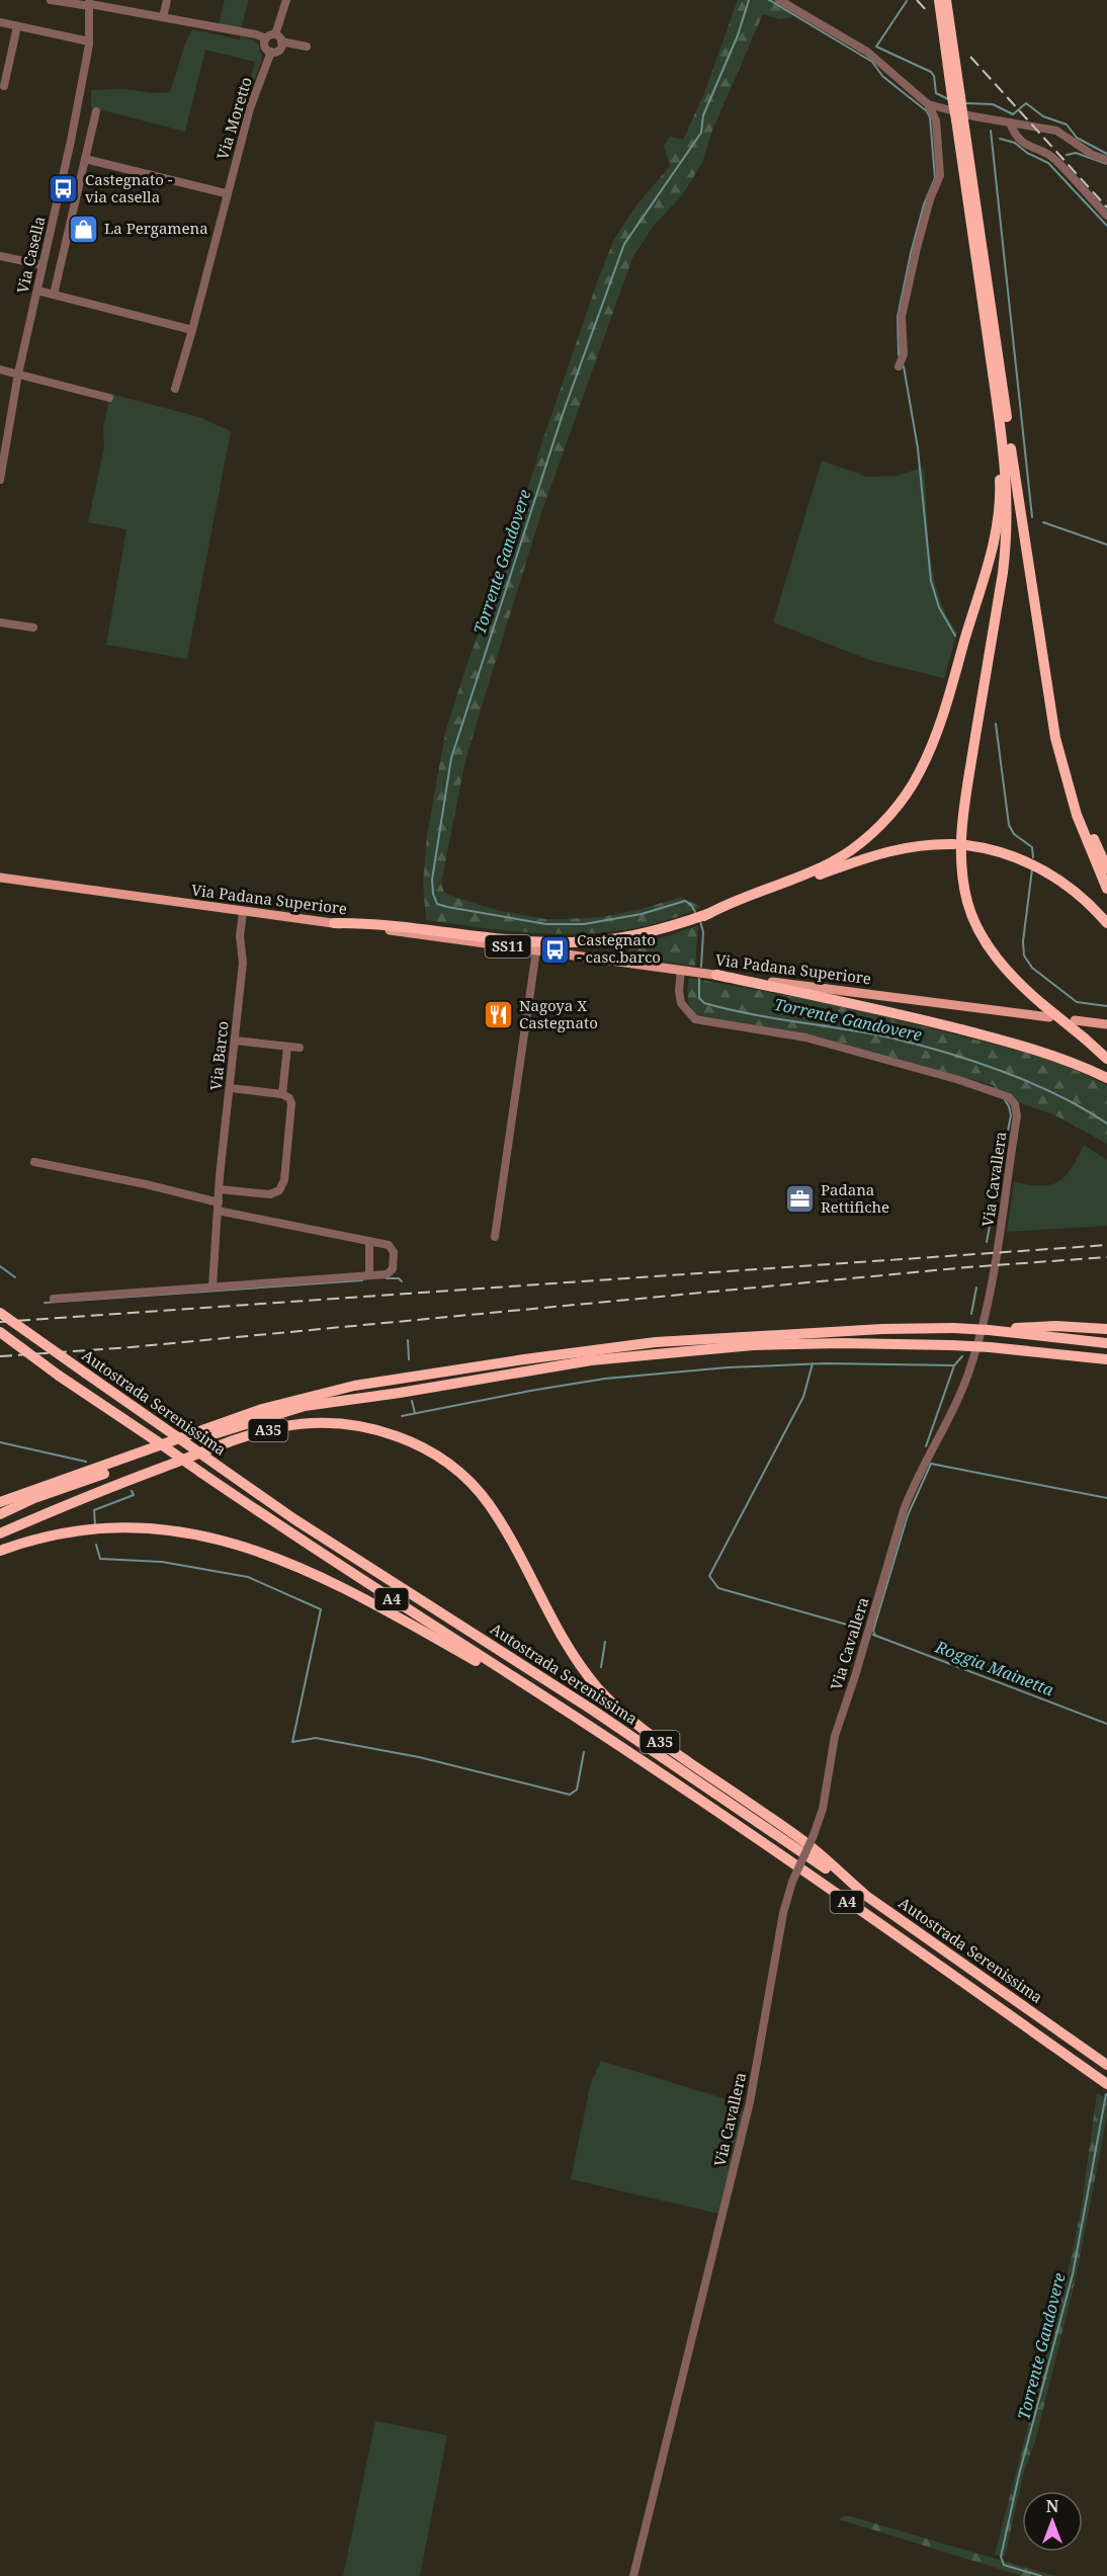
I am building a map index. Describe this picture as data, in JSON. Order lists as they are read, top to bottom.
{
  "streets": {
    "highway": ["Autostrada Serenissima", "A35", "A4"],
    "main road": ["Via Padana Superiore", "SS11"],
    "street": [
      "Via Moretto",
      "Via Casella",
      "Via Barco",
      "Via Cavallera"
    ]
  },
  "crossings": [
    ["Via Padana Superiore", "Via Barco"],
    ["Autostrada Serenissima", "A35"]
  ],
  "water": ["Torrente Gandovere", "Roggia Mainetta"],
  "places": {
    "bus stop": ["Castegnato - via casella", "Castegnato - casc.barco"],
    "shop": ["La Pergamena"],
    "restaurant": ["Nagoya X Castegnato"],
    "office": ["Padana Rettifiche"]
  },
  "north": "top"
}
